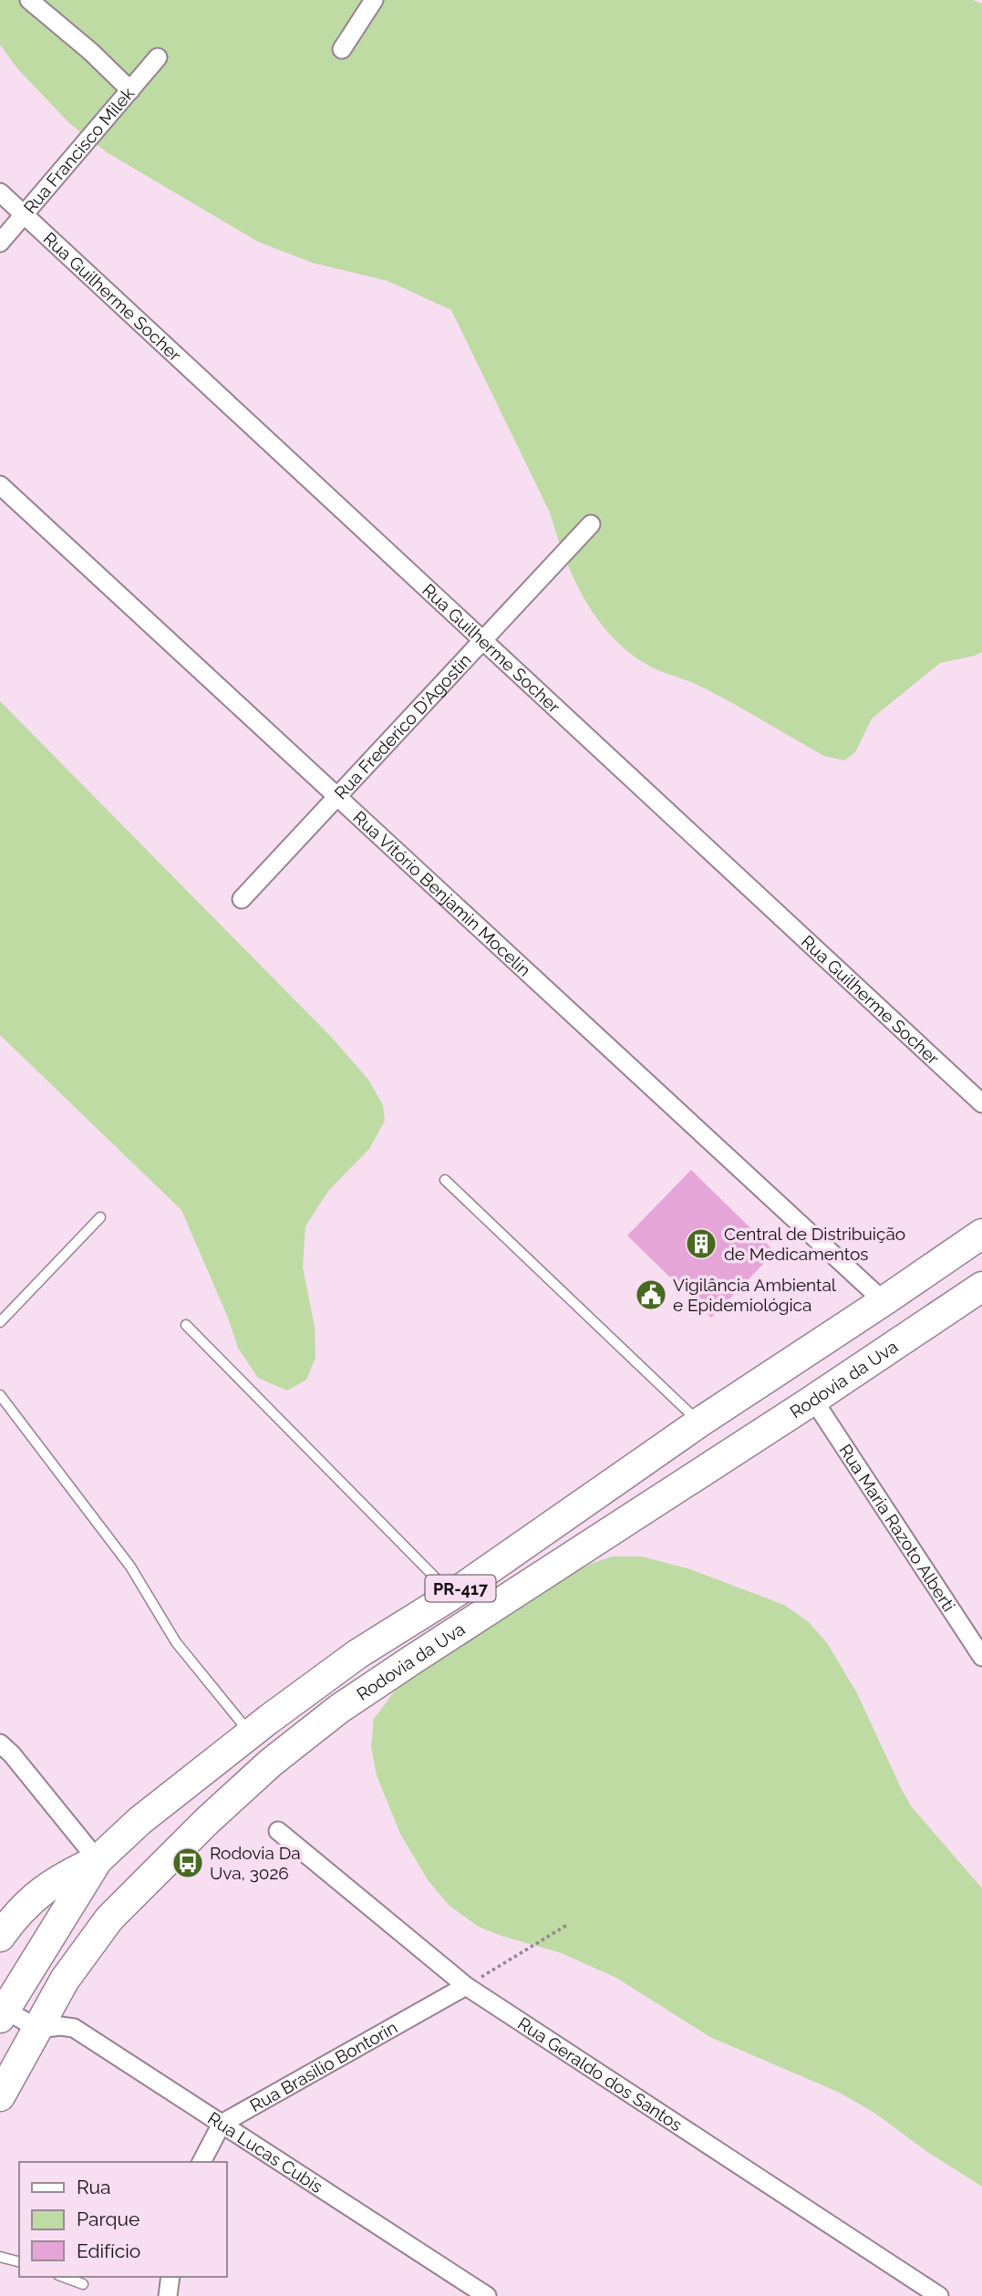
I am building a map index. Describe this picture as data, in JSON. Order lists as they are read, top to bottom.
{
  "streets": {
    "main road": ["Rodovia da Uva", "PR-417"],
    "street": [
      "Rua Francisco Milek",
      "Rua Guilherme Socher",
      "Rua Frederico D'Agostin",
      "Rua Vitório Benjamin Mocelin",
      "Rua Maria Razoto Alberti",
      "Rua Brasilio Bontorin",
      "Rua Geraldo dos Santos",
      "Rua Lucas Cubis"
    ]
  },
  "crossings": [
    ["Rua Francisco Milek", "Rua Guilherme Socher"],
    ["Rua Guilherme Socher", "Rua Frederico D'Agostin"],
    ["Rua Frederico D'Agostin", "Rua Vitório Benjamin Mocelin"],
    ["Rua Vitório Benjamin Mocelin", "Rodovia da Uva"],
    ["Rodovia da Uva", "Rua Maria Razoto Alberti"],
    ["Rodovia da Uva", "Rua Lucas Cubis"],
    ["Rua Brasilio Bontorin", "Rua Geraldo dos Santos"],
    ["Rua Brasilio Bontorin", "Rua Lucas Cubis"]
  ],
  "places": {
    "building": ["Central de Distribuição de Medicamentos"],
    "public building": ["Vigilância Ambiental e Epidemiológica"],
    "bus stop": ["Rodovia Da Uva, 3026"]
  },
  "legend": ["Rua", "Parque", "Edifício"]
}
